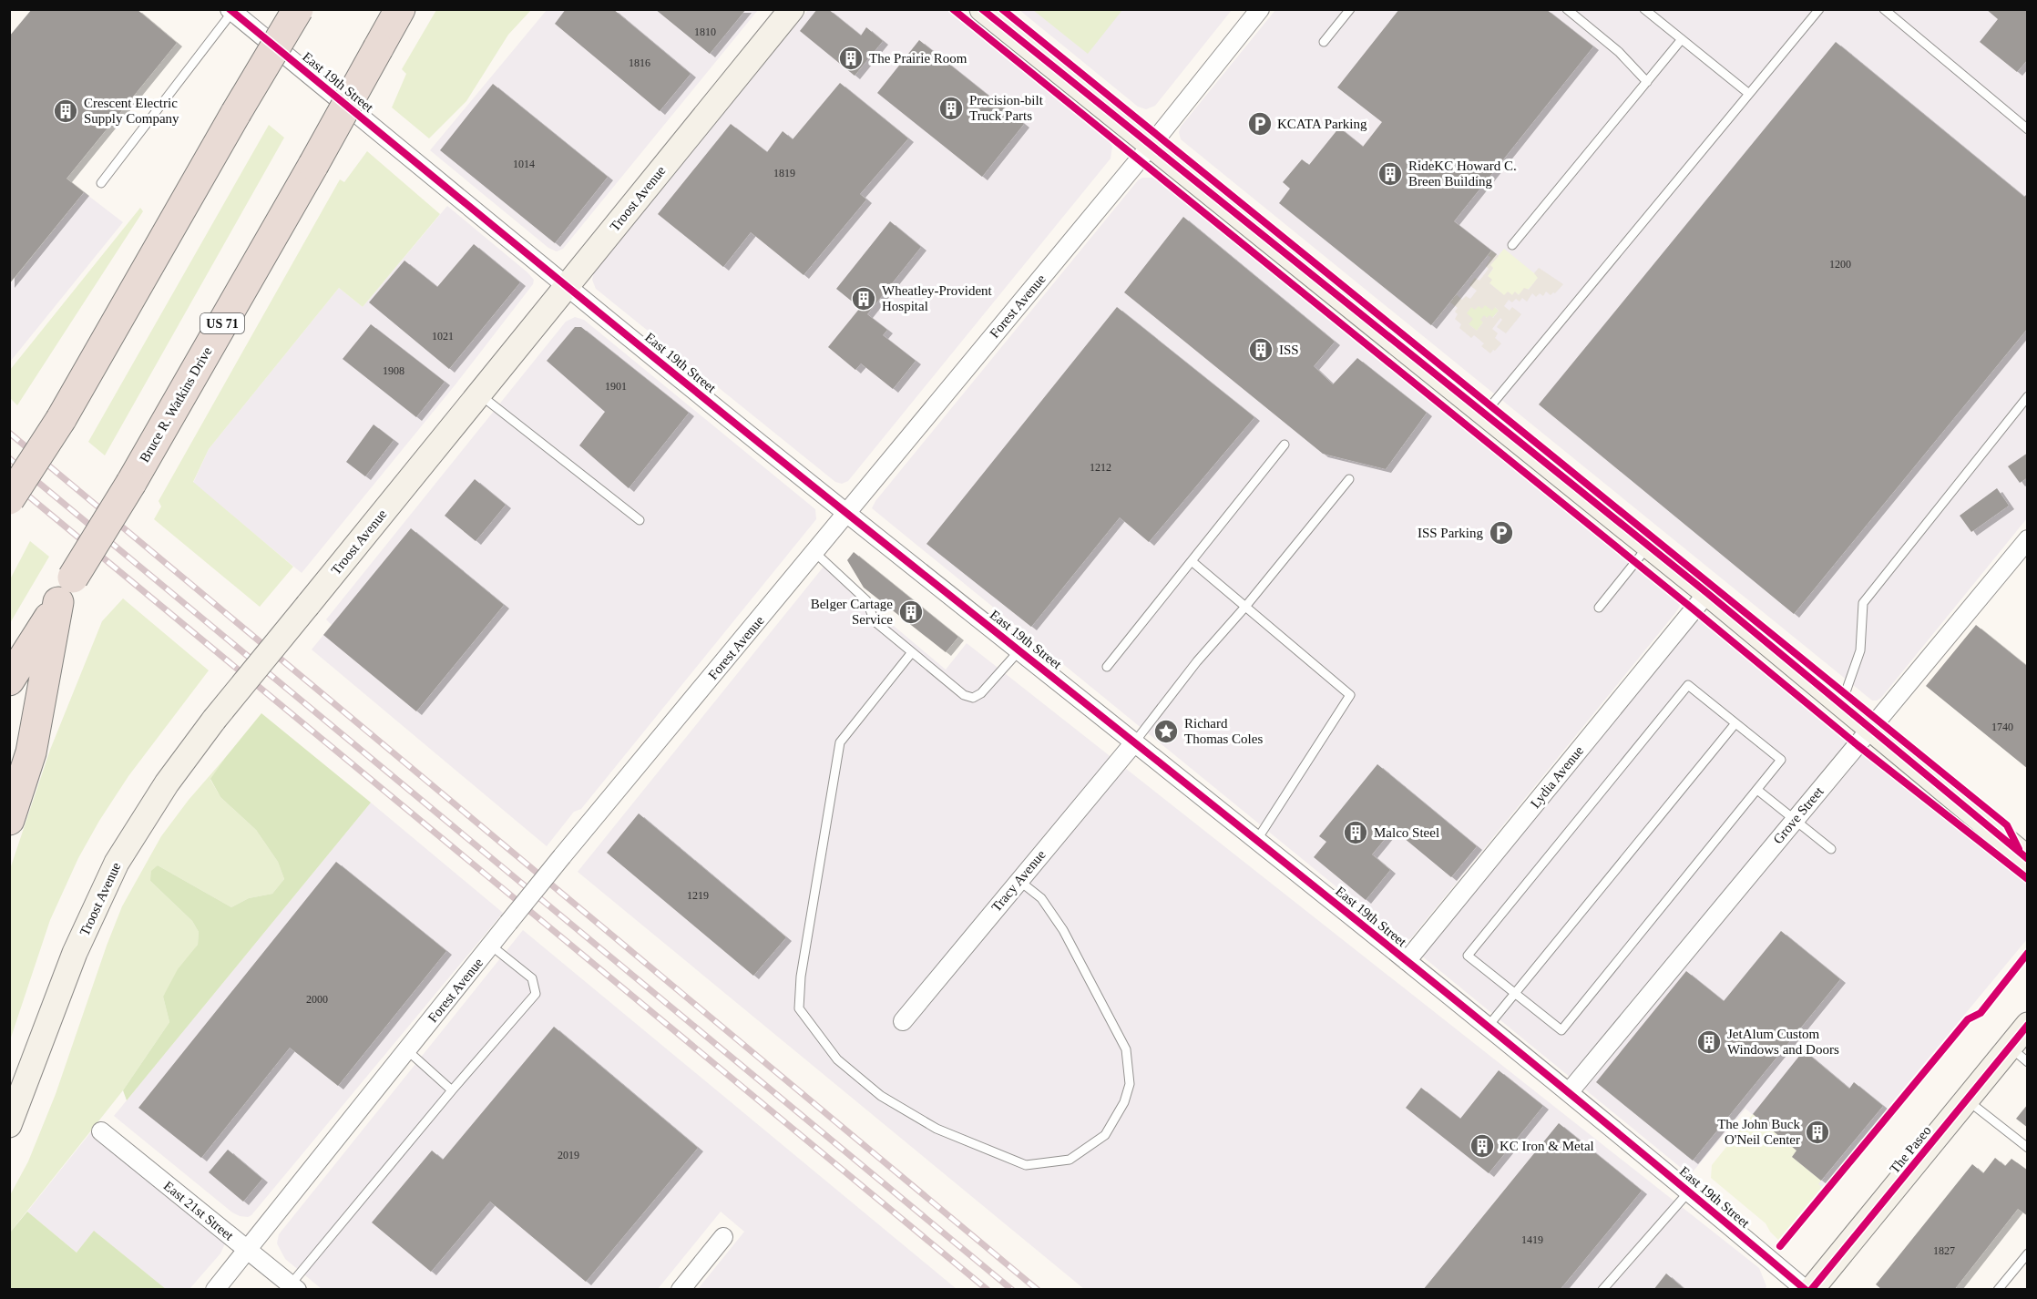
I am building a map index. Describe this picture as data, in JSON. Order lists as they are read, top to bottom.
{
  "streets": {
    "highway": ["US 71", "Bruce R. Watkins Drive"],
    "main road": ["Troost Avenue", "The Paseo"],
    "street": [
      "East 19th Street",
      "Forest Avenue",
      "Lydia Avenue",
      "Grove Street",
      "Tracy Avenue",
      "East 21st Street"
    ]
  },
  "crossings": [
    ["East 19th Street", "Troost Avenue"],
    ["East 19th Street", "Forest Avenue"],
    ["East 19th Street", "Lydia Avenue"],
    ["East 19th Street", "Grove Street"],
    ["East 19th Street", "Tracy Avenue"],
    ["Forest Avenue", "East 21st Street"]
  ],
  "places": {
    "building": [
      "The Prairie Room",
      "Precision-bilt Truck Parts",
      "Crescent Electric Supply Company",
      "RideKC Howard C. Breen Building",
      "Wheatley-Provident Hospital",
      "ISS",
      "Belger Cartage Service",
      "Malco Steel",
      "JetAlum Custom Windows and Doors",
      "The John Buck O'Neil Center",
      "KC Iron & Metal"
    ],
    "parking": ["KCATA Parking", "ISS Parking"],
    "place": ["Richard Thomas Coles"]
  },
  "house_numbers": [
    "1810",
    "1816",
    "1014",
    "1819",
    "1200",
    "1021",
    "1908",
    "1901",
    "1212",
    "1740",
    "1219",
    "2000",
    "2019",
    "1419",
    "1827"
  ]
}
